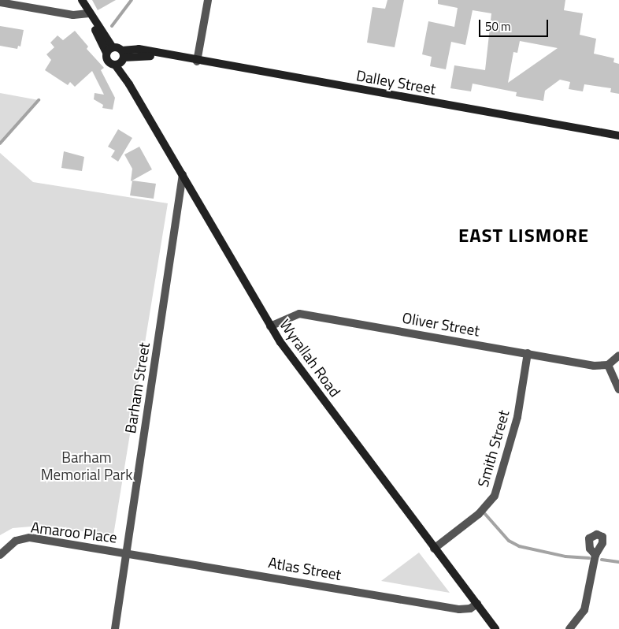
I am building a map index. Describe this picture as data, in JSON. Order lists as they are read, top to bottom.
{
  "streets": {
    "main road": ["Dalley Street", "Wyrallah Road"],
    "street": [
      "Oliver Street",
      "Barham Street",
      "Smith Street",
      "Amaroo Place",
      "Atlas Street"
    ]
  },
  "crossings": [
    ["Dalley Street", "Wyrallah Road"],
    ["Oliver Street", "Wyrallah Road"],
    ["Oliver Street", "Smith Street"],
    ["Wyrallah Road", "Barham Street"],
    ["Wyrallah Road", "Smith Street"],
    ["Wyrallah Road", "Atlas Street"],
    ["Barham Street", "Amaroo Place"],
    ["Barham Street", "Atlas Street"],
    ["Amaroo Place", "Atlas Street"]
  ],
  "districts": ["EAST LISMORE"],
  "parks": ["Barham Memorial Park"],
  "scale_bar": "50 m"
}
